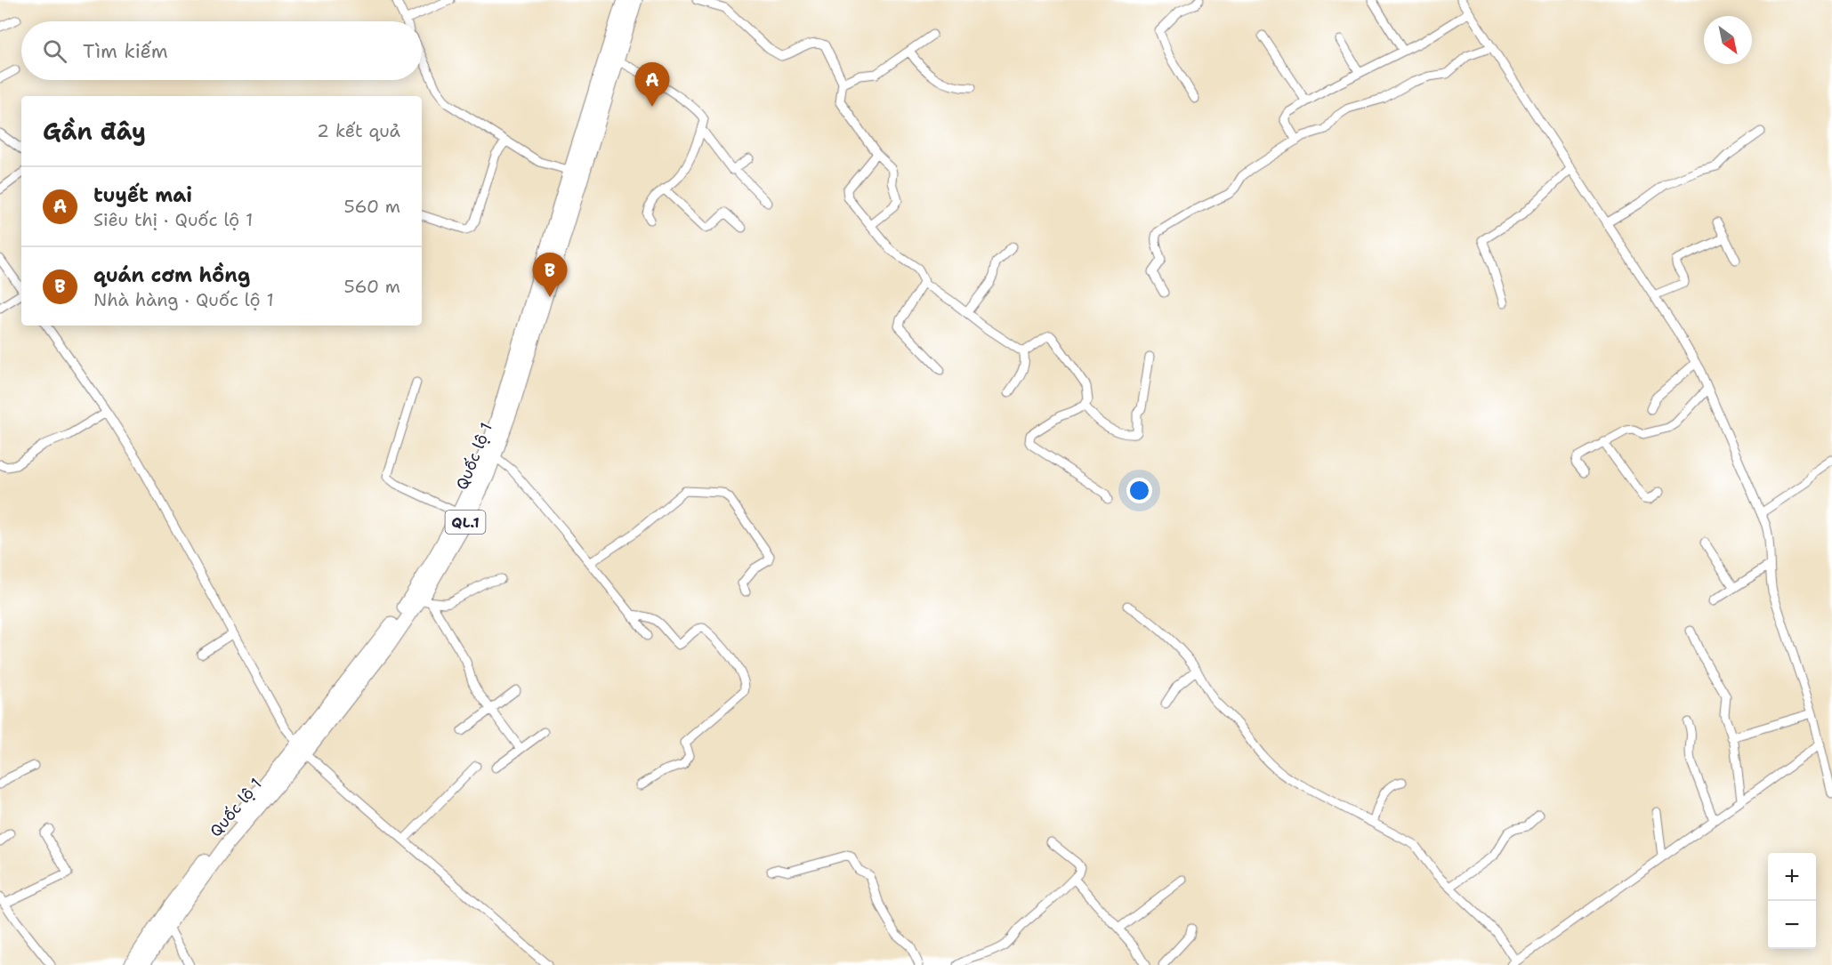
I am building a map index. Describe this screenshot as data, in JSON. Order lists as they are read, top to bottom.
{
  "streets": {
    "highway": ["Quốc lộ 1", "QL.1"]
  },
  "north": "bottom right",
  "page": {
    "search": "Tìm kiếm",
    "pins": ["A", "B"],
    "heading": ["Gần đây", "2 kết quả"],
    "list": [
      {
        "mark": "A",
        "name": "tuyết mai",
        "note": "Siêu thị · Quốc lộ 1",
        "value": "560 m"
      },
      {
        "mark": "B",
        "name": "quán cơm hồng",
        "note": "Nhà hàng · Quốc lộ 1",
        "value": "560 m"
      }
    ],
    "map_buttons": ["+", "−"]
  }
}
